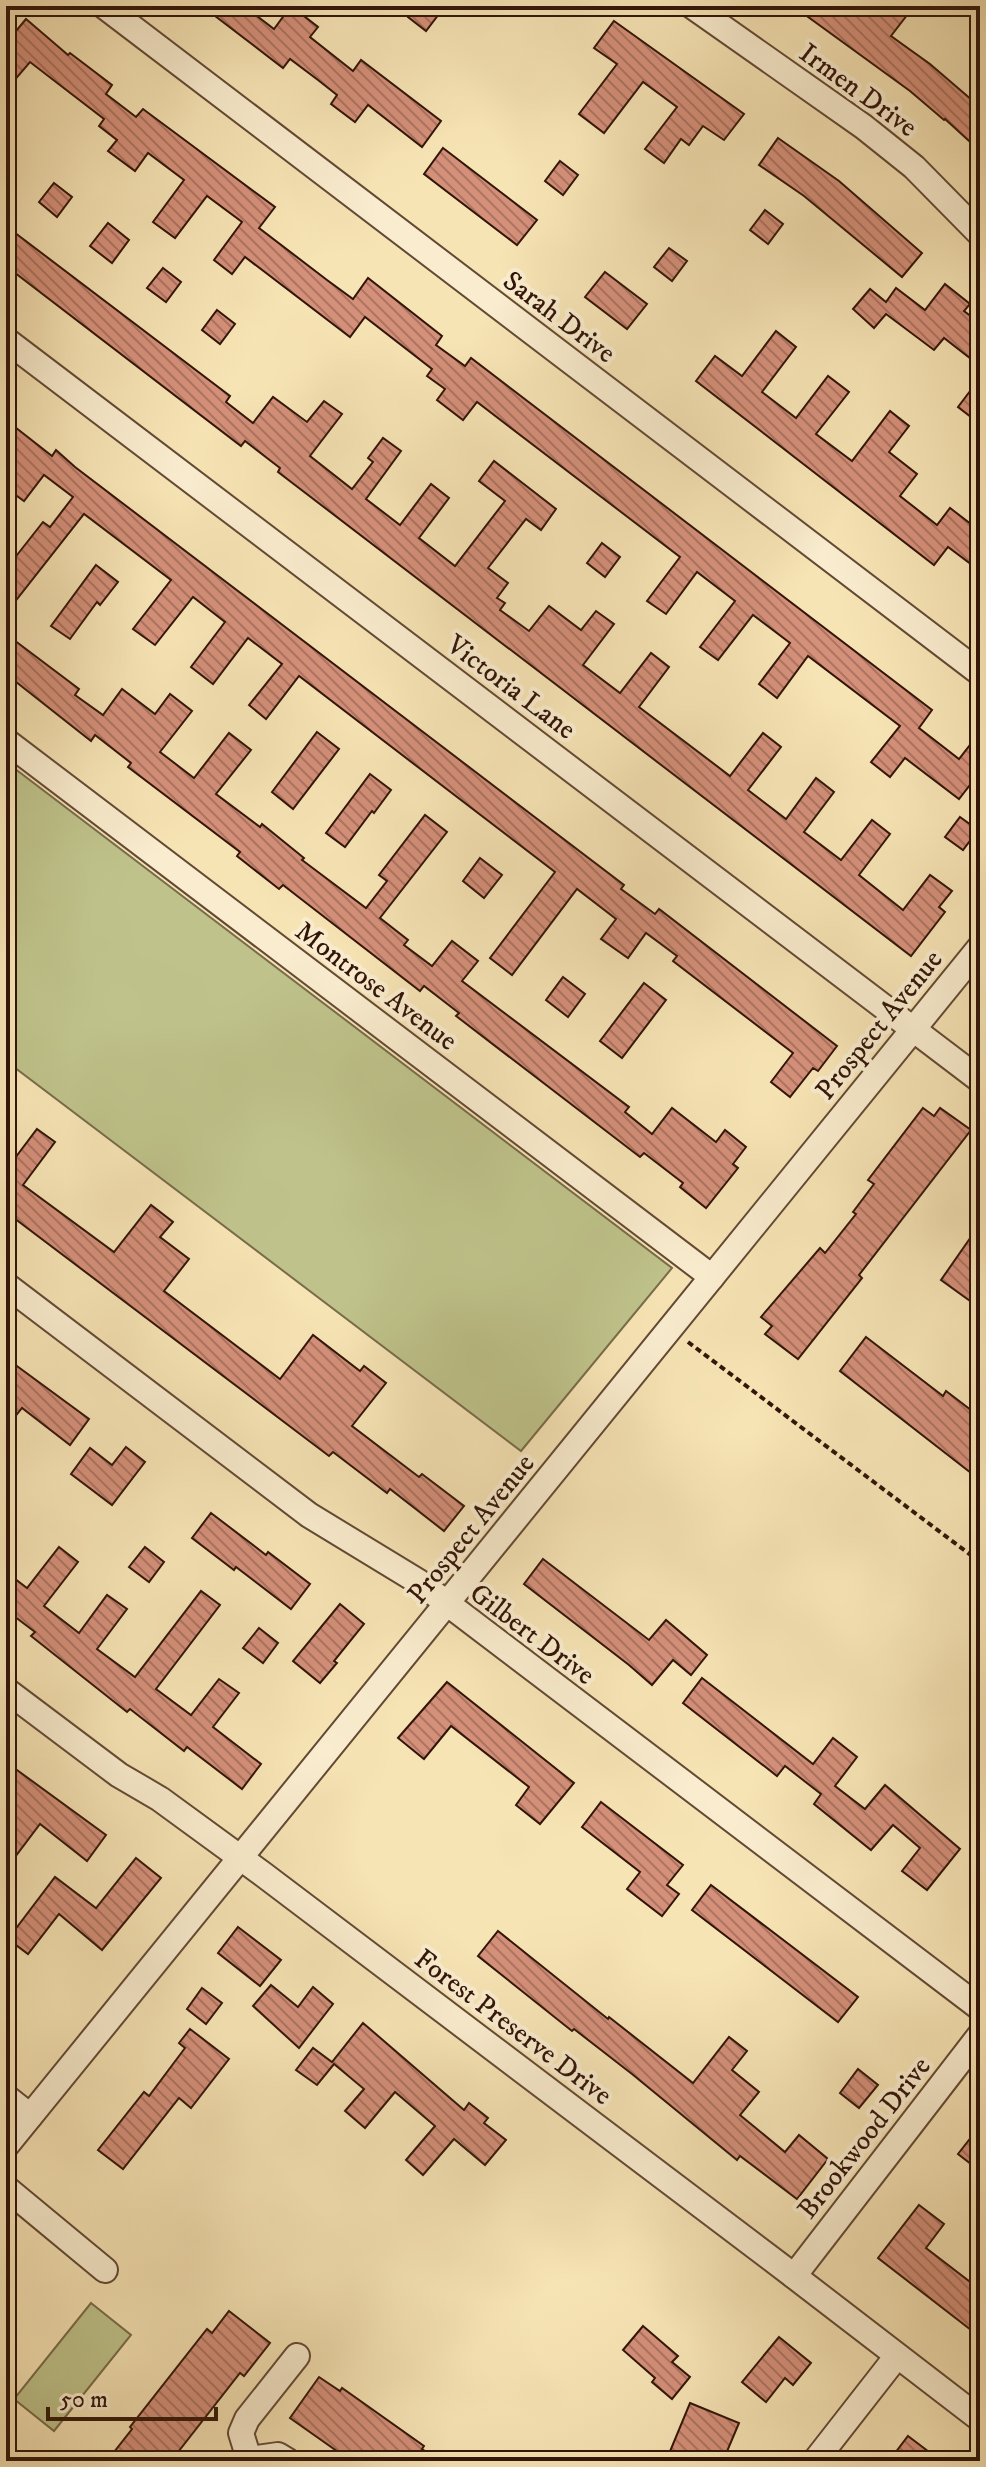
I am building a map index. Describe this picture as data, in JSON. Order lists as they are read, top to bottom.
{
  "streets": {
    "street": [
      "Irmen Drive",
      "Sarah Drive",
      "Victoria Lane",
      "Montrose Avenue",
      "Prospect Avenue",
      "Gilbert Drive",
      "Forest Preserve Drive",
      "Brookwood Drive"
    ]
  },
  "crossings": [
    ["Victoria Lane", "Prospect Avenue"],
    ["Montrose Avenue", "Prospect Avenue"],
    ["Prospect Avenue", "Gilbert Drive"],
    ["Prospect Avenue", "Forest Preserve Drive"],
    ["Forest Preserve Drive", "Brookwood Drive"]
  ],
  "scale_bar": "50 m"
}
